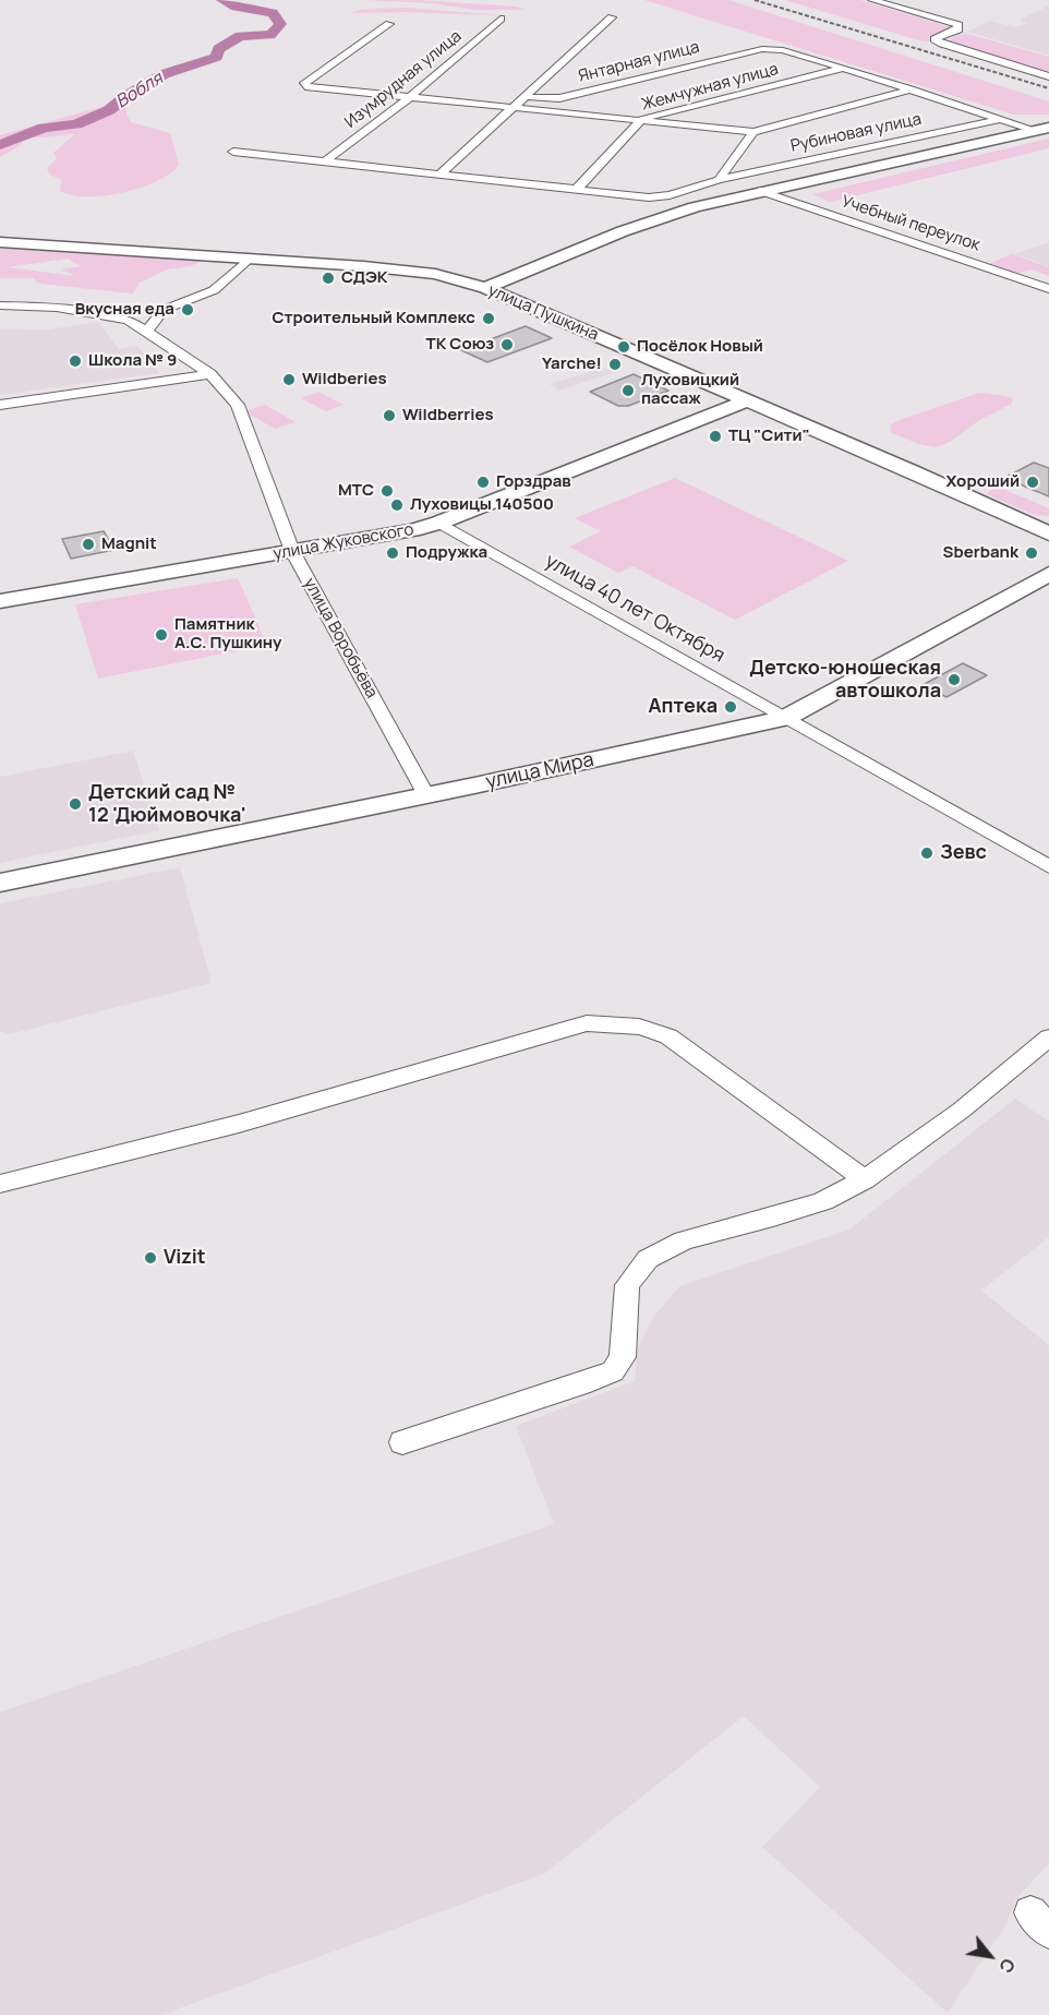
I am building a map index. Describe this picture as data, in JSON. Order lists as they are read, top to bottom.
{
  "streets": {
    "street": [
      "Янтарная улица",
      "Изумрудная улица",
      "Жемчужная улица",
      "Рубиновая улица",
      "Учебный переулок",
      "улица Пушкина",
      "улица Жуковского",
      "улица 40 лет Октября",
      "улица Воробьёва",
      "улица Мира"
    ]
  },
  "crossings": [
    ["Янтарная улица", "Жемчужная улица"],
    ["улица Пушкина", "улица Жуковского"],
    ["улица Жуковского", "улица 40 лет Октября"],
    ["улица Жуковского", "улица Воробьёва"],
    ["улица 40 лет Октября", "улица Мира"],
    ["улица Воробьёва", "улица Мира"]
  ],
  "water": ["Вобля"],
  "places": [
    "СДЭК",
    "Вкусная еда",
    "Строительный Комплекс",
    "ТК Союз",
    "Посёлок Новый",
    "Школа № 9",
    "Yarche!",
    "Wildberies",
    "Луховицкий пассаж",
    "Wildberries",
    "ТЦ \"Сити\"",
    "Горздрав",
    "Хороший",
    "МТС",
    "Луховицы 140500",
    "Magnit",
    "Подружка",
    "Sberbank",
    "Памятник А.С. Пушкину",
    "Детско-юношеская автошкола",
    "Аптека",
    "Детский сад № 12 'Дюймовочка'",
    "Зевс",
    "Vizit"
  ],
  "north": "bottom right"
}
